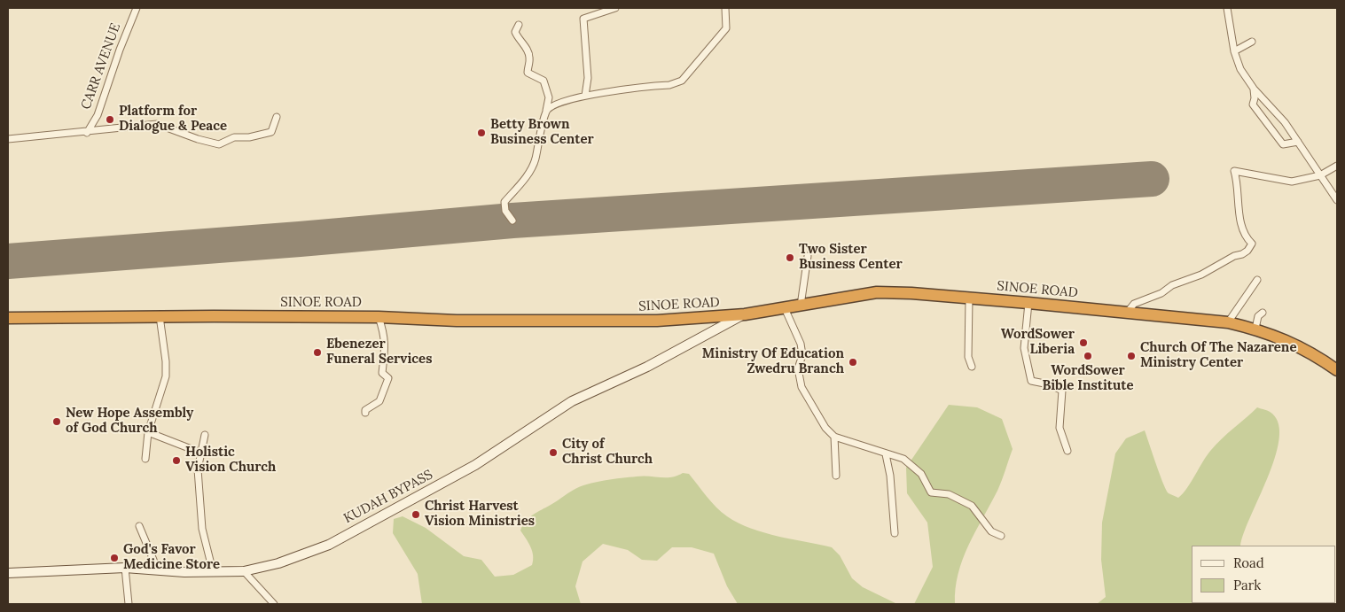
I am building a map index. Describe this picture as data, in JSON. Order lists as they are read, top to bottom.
{
  "streets": {
    "highway": ["SINOE ROAD"],
    "street": ["CARR AVENUE", "KUDAH BYPASS"]
  },
  "crossings": [
    ["SINOE ROAD", "KUDAH BYPASS"]
  ],
  "places": [
    "Platform for Dialogue & Peace",
    "Betty Brown Business Center",
    "Two Sister Business Center",
    "WordSower Liberia",
    "Ebenezer Funeral Services",
    "WordSower Bible Institute",
    "Church Of The Nazarene Ministry Center",
    "Ministry Of Education Zwedru Branch",
    "New Hope Assembly of God Church",
    "City of Christ Church",
    "Holistic Vision Church",
    "Christ Harvest Vision Ministries",
    "God's Favor Medicine Store"
  ],
  "legend": ["Road", "Park"]
}
